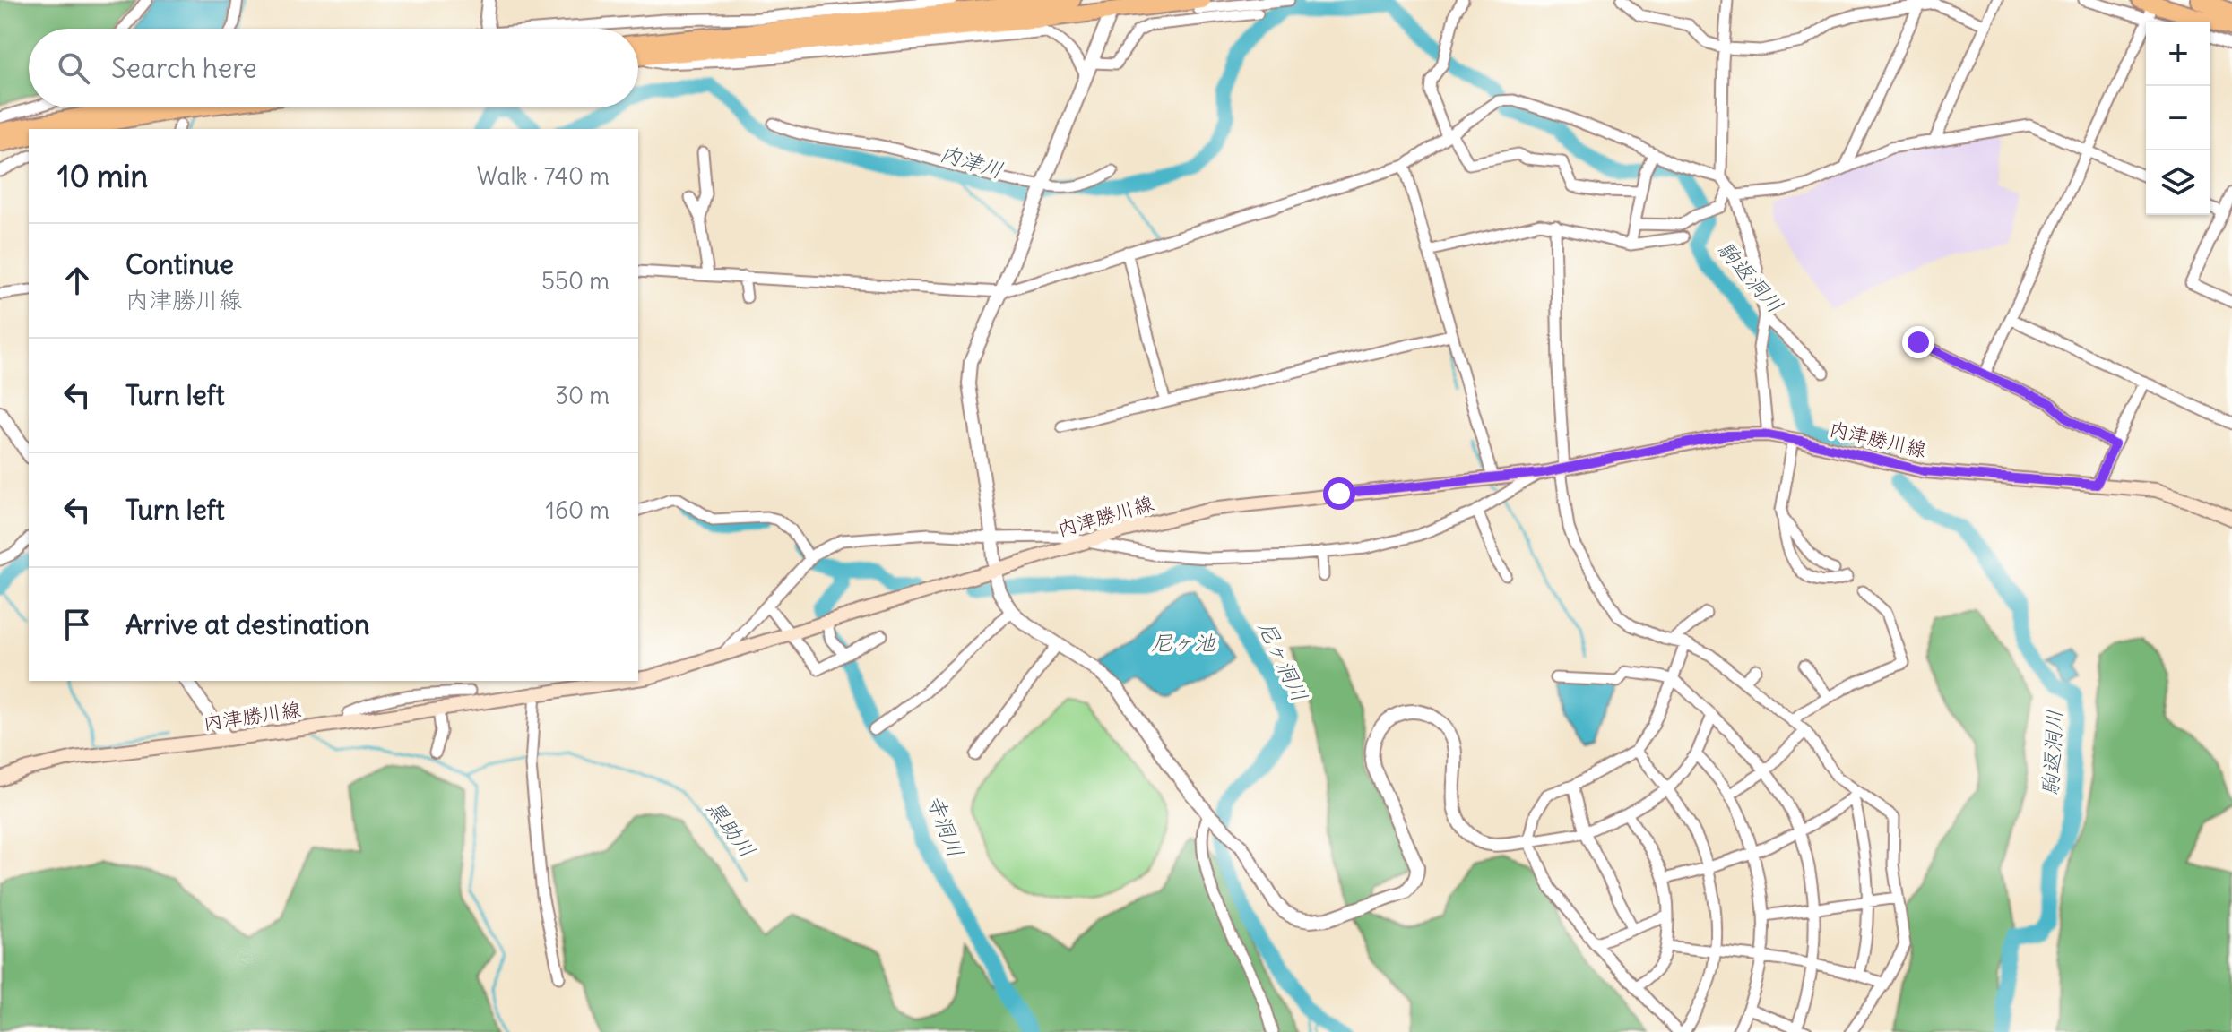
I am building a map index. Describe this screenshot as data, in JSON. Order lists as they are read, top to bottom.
{
  "streets": {
    "main road": ["内津勝川線"]
  },
  "water": [
    "内津川",
    "駒返洞川",
    "尼ヶ池",
    "尼ヶ洞川",
    "寺洞川",
    "黒助川"
  ],
  "page": {
    "map_buttons": ["+", "−"],
    "search": "Search here",
    "heading": ["10 min", "Walk · 740 m"],
    "list": [
      ["Continue", "内津勝川線", "550 m"],
      ["Turn left", "30 m"],
      ["Turn left", "160 m"],
      "Arrive at destination"
    ]
  }
}
